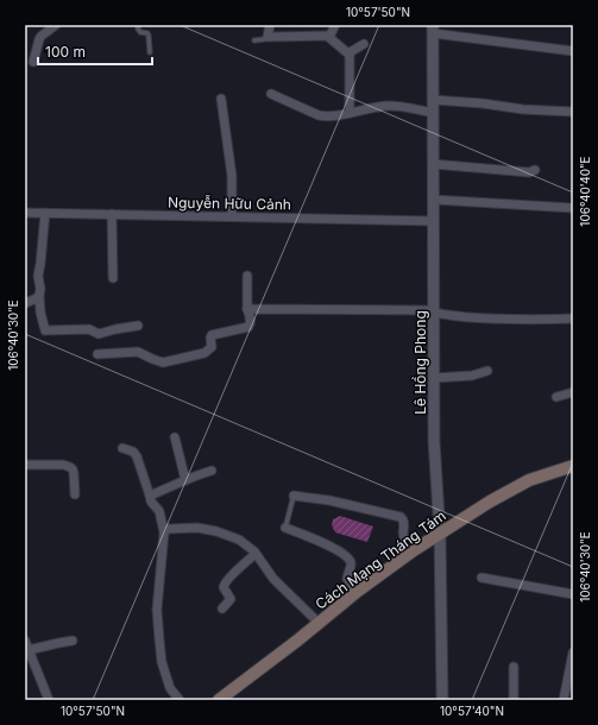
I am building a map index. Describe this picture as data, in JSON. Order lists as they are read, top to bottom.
{
  "streets": {
    "main road": ["Cách Mạng Tháng Tám"],
    "street": ["Nguyễn Hữu Cảnh", "Lê Hồng Phong"]
  },
  "crossings": [
    ["Nguyễn Hữu Cảnh", "Lê Hồng Phong"],
    ["Lê Hồng Phong", "Cách Mạng Tháng Tám"]
  ],
  "scale_bar": "100 m",
  "coordinates": [
    "10°57'50\"N",
    "106°40'40\"E",
    "106°40'30\"E",
    "10°57'40\"N"
  ]
}
